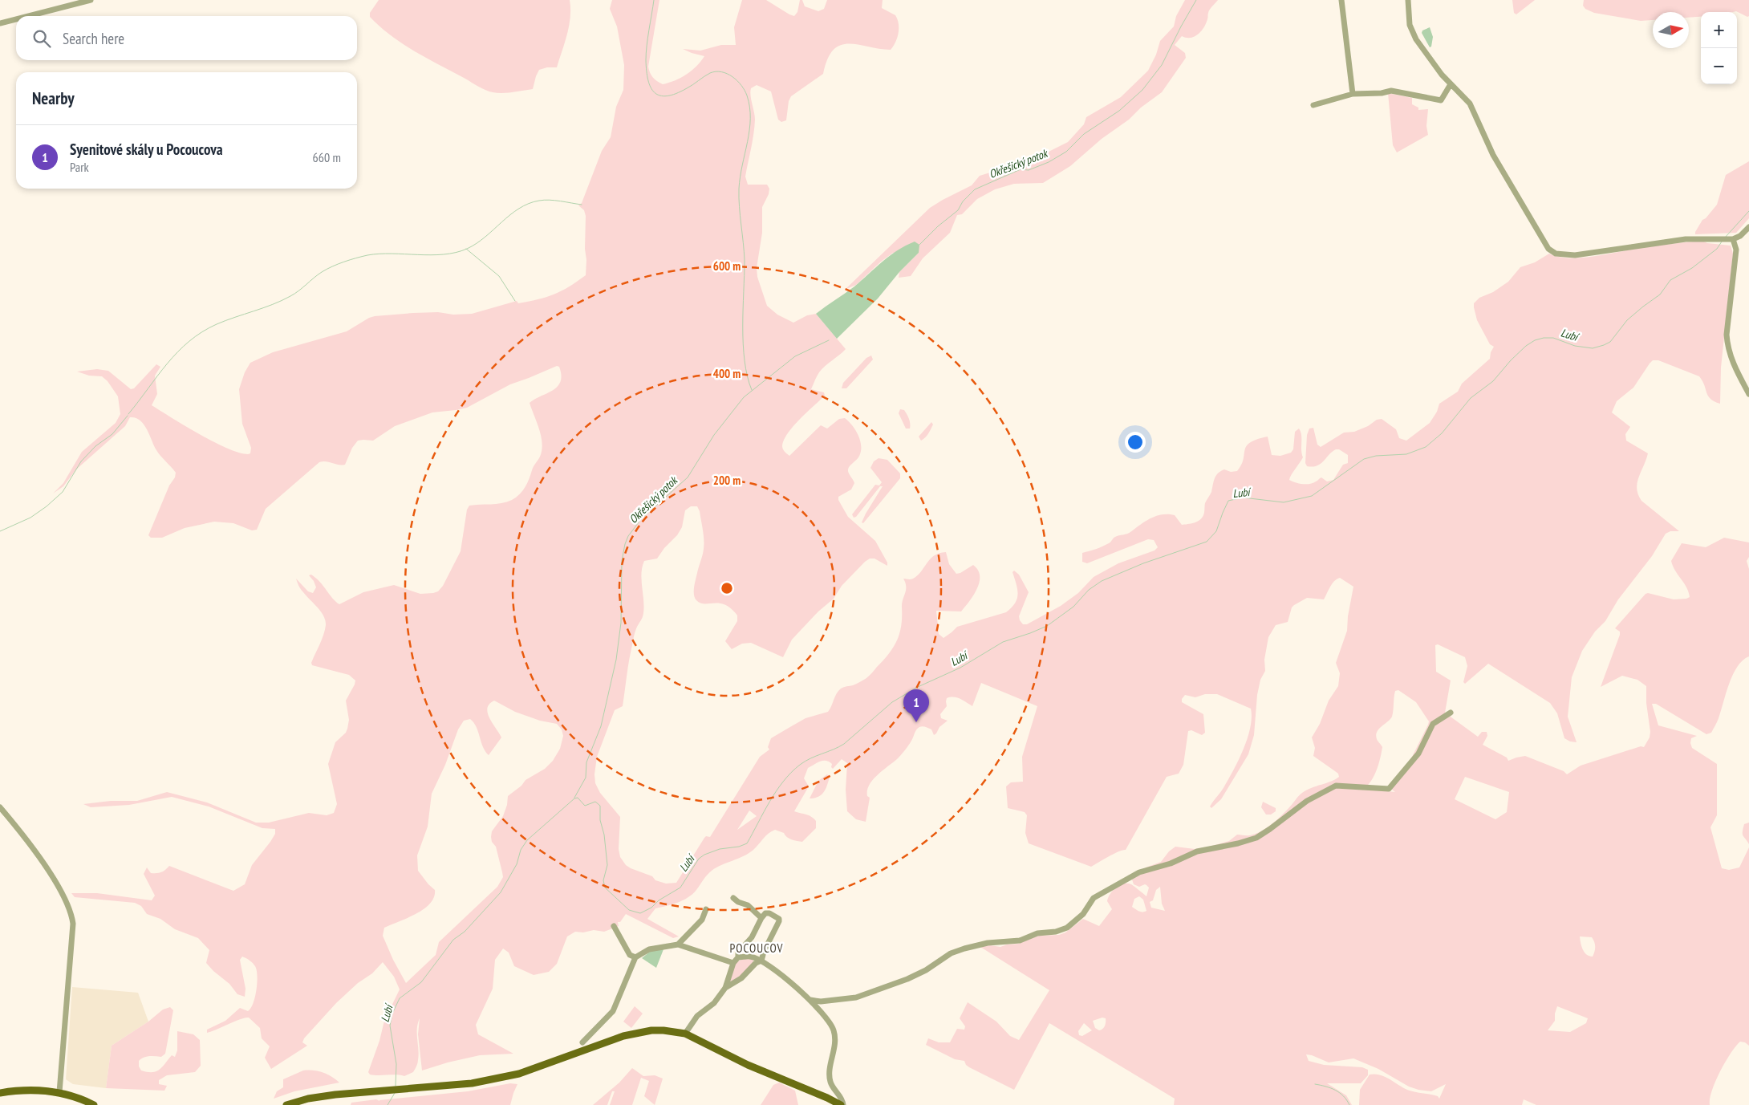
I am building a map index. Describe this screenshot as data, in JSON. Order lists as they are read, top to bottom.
{
  "districts": ["POCOUCOV"],
  "water": ["Okřešický potok", "Lubí"],
  "north": "right",
  "page": {
    "map_buttons": ["+", "−"],
    "search": "Search here",
    "heading": "Nearby",
    "list": [
      {
        "mark": "1",
        "name": "Syenitové skály u Pocoucova",
        "note": "Park",
        "value": "660 m"
      }
    ],
    "pins": "1"
  },
  "rings": ["600 m", "400 m", "200 m"]
}
